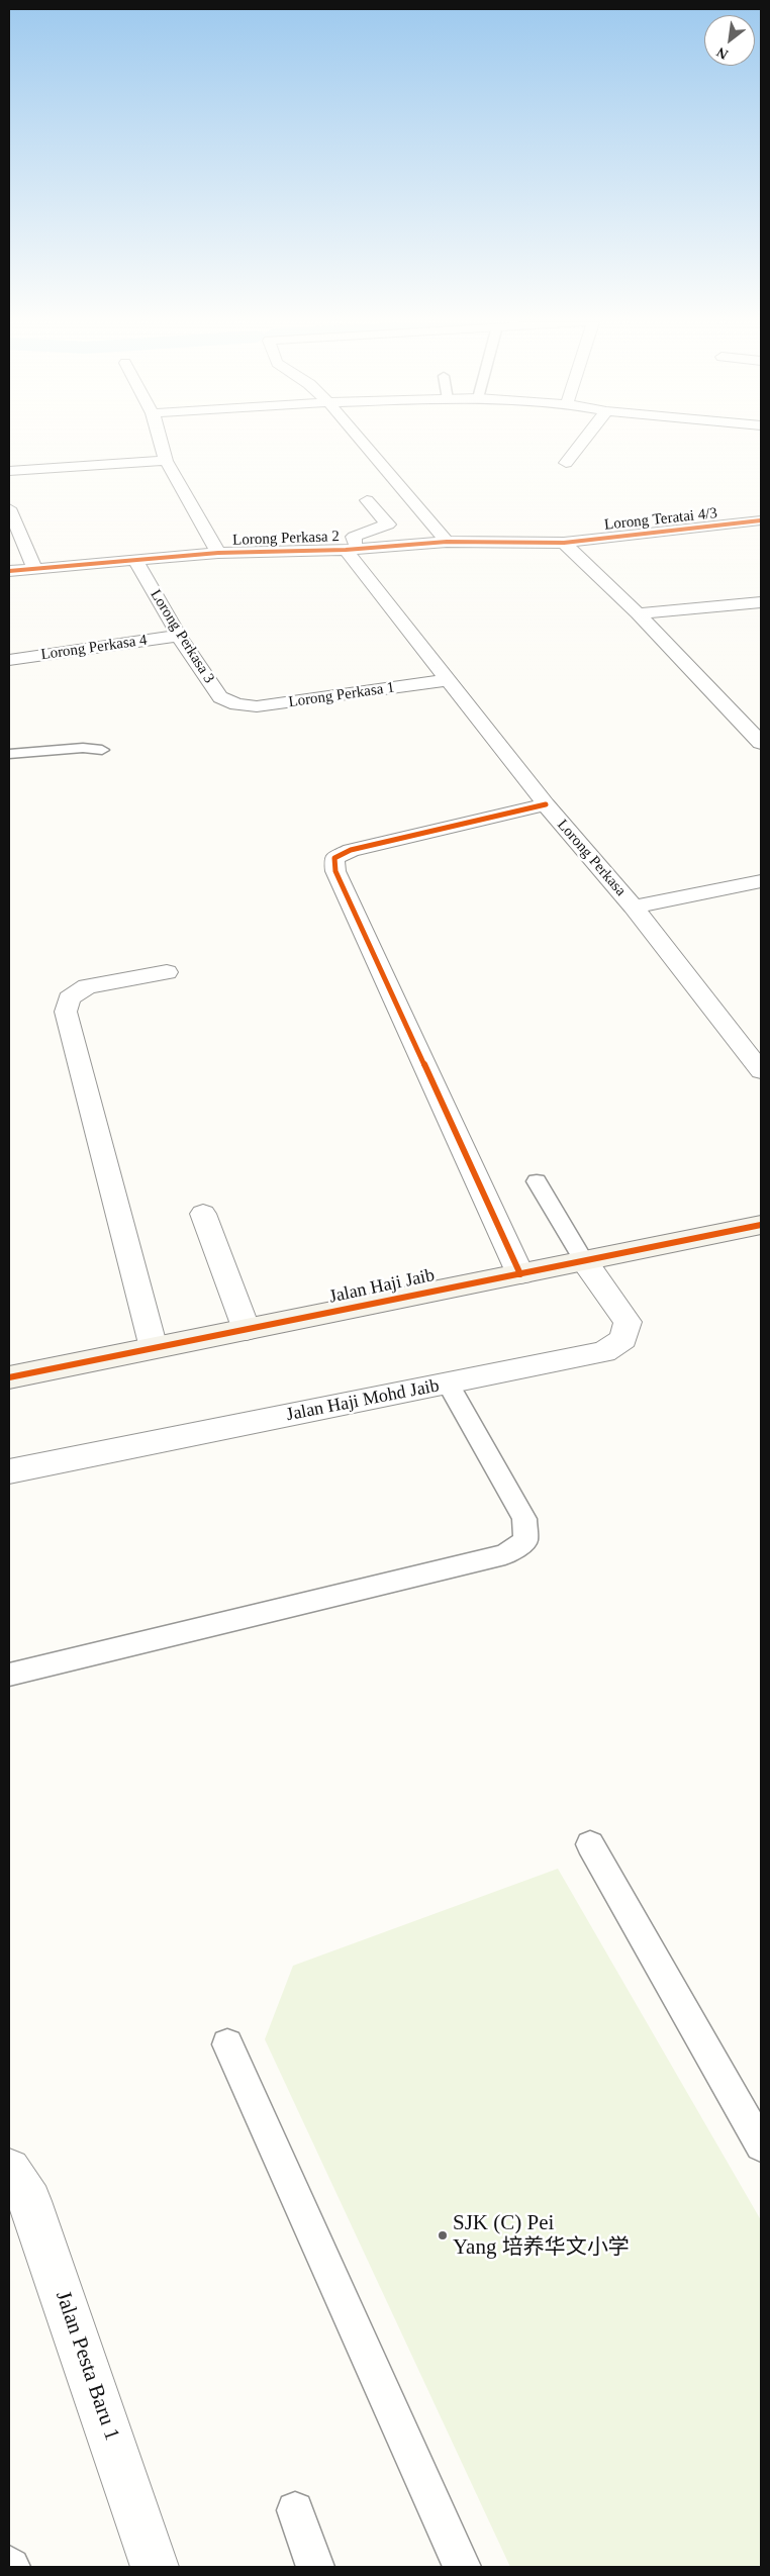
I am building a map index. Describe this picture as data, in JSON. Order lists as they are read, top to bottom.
{
  "streets": {
    "street": [
      "Lorong Teratai 4/3",
      "Lorong Perkasa 2",
      "Lorong Perkasa 3",
      "Lorong Perkasa 4",
      "Lorong Perkasa 1",
      "Lorong Perkasa",
      "Jalan Haji Jaib",
      "Jalan Haji Mohd Jaib",
      "Jalan Pesta Baru 1"
    ]
  },
  "crossings": [
    ["Lorong Teratai 4/3", "Lorong Perkasa 2"],
    ["Lorong Perkasa 2", "Lorong Perkasa 3"],
    ["Lorong Perkasa 2", "Lorong Perkasa"],
    ["Lorong Perkasa 3", "Lorong Perkasa 4"],
    ["Lorong Perkasa 3", "Lorong Perkasa 1"],
    ["Lorong Perkasa 1", "Lorong Perkasa"],
    ["Jalan Haji Jaib", "Jalan Haji Mohd Jaib"]
  ],
  "places": ["SJK (C) Pei Yang 培养华文小学"],
  "north": "bottom left"
}
